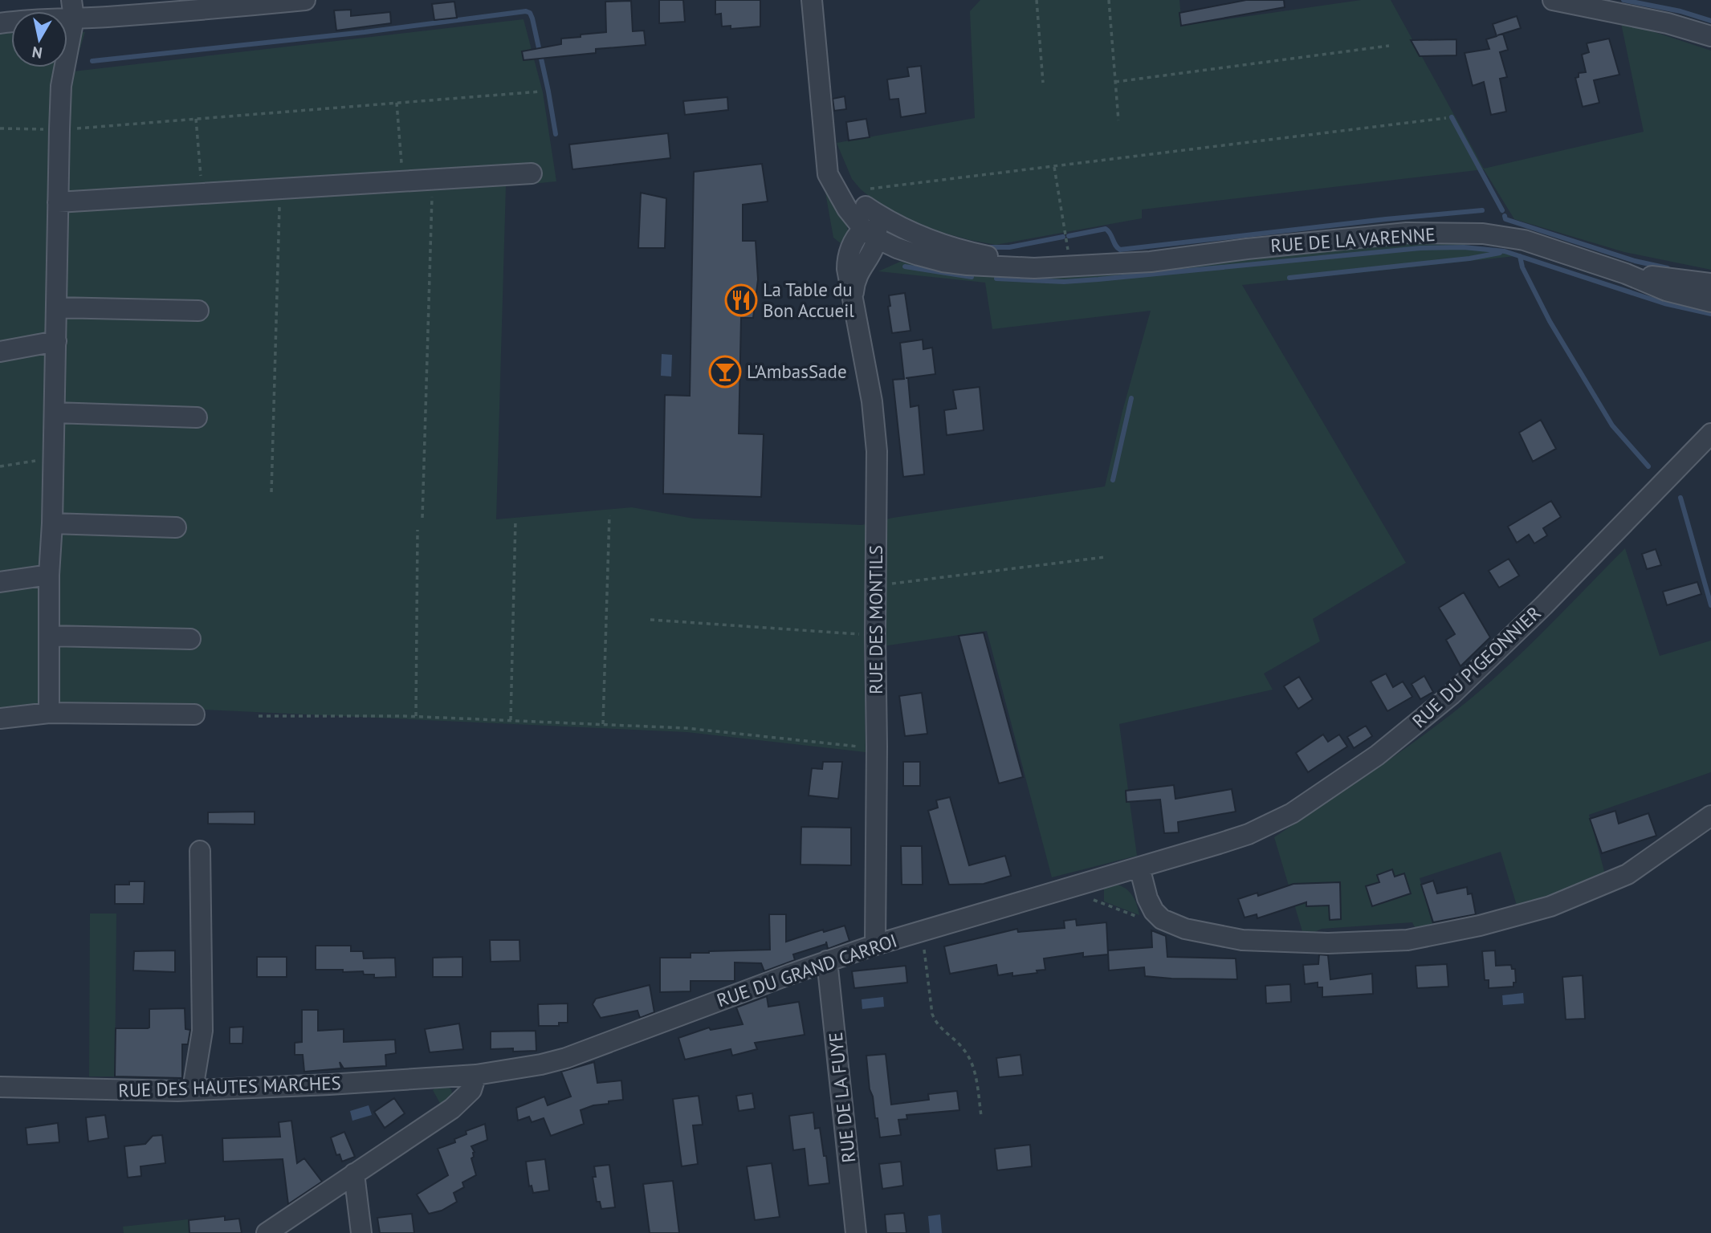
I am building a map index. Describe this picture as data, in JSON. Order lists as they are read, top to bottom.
{
  "streets": {
    "street": [
      "RUE DE LA VARENNE",
      "RUE DES MONTILS",
      "RUE DU PIGEONNIER",
      "RUE DU GRAND CARROI",
      "RUE DES HAUTES MARCHES",
      "RUE DE LA FUYE"
    ]
  },
  "crossings": [
    ["RUE DE LA VARENNE", "RUE DES MONTILS"],
    ["RUE DES MONTILS", "RUE DU GRAND CARROI"],
    ["RUE DU PIGEONNIER", "RUE DU GRAND CARROI"],
    ["RUE DU GRAND CARROI", "RUE DES HAUTES MARCHES"],
    ["RUE DU GRAND CARROI", "RUE DE LA FUYE"]
  ],
  "places": {
    "restaurant": ["La Table du Bon Accueil"],
    "bar": ["L'AmbasSade"]
  },
  "north": "bottom"
}
